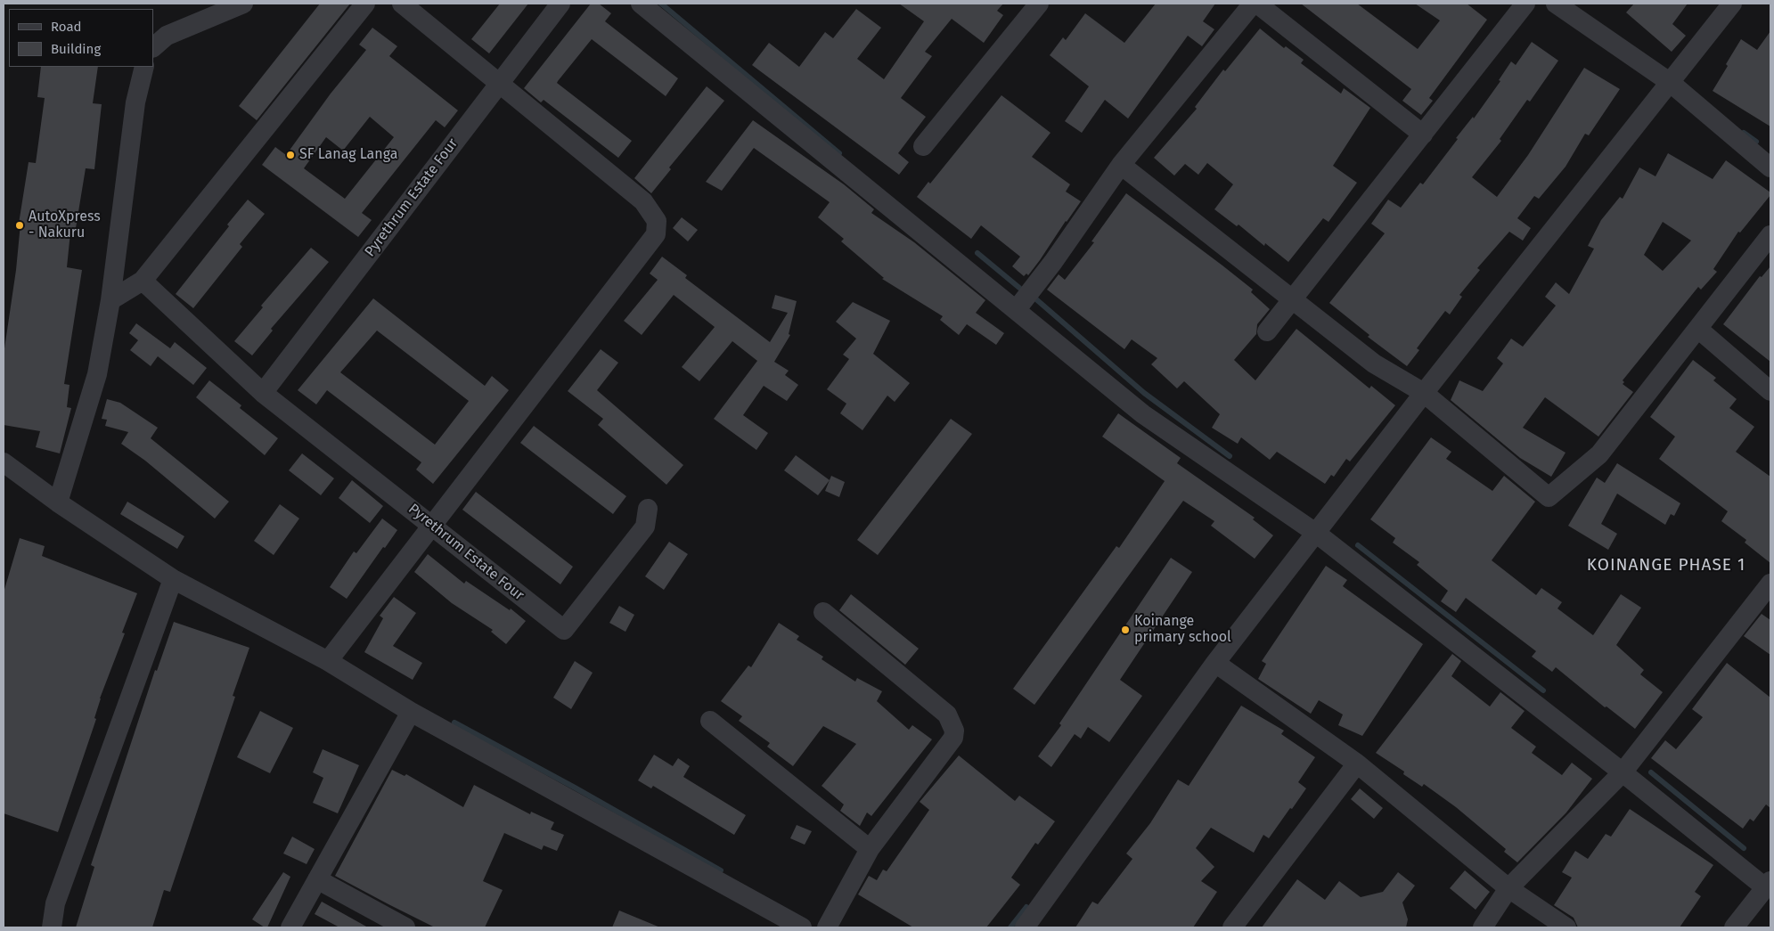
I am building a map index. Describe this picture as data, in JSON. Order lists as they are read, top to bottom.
{
  "streets": {
    "street": ["Pyrethrum Estate Four"]
  },
  "districts": ["KOINANGE PHASE 1"],
  "places": ["SF Lanag Langa", "AutoXpress - Nakuru", "Koinange primary school"],
  "legend": ["Road", "Building"]
}
